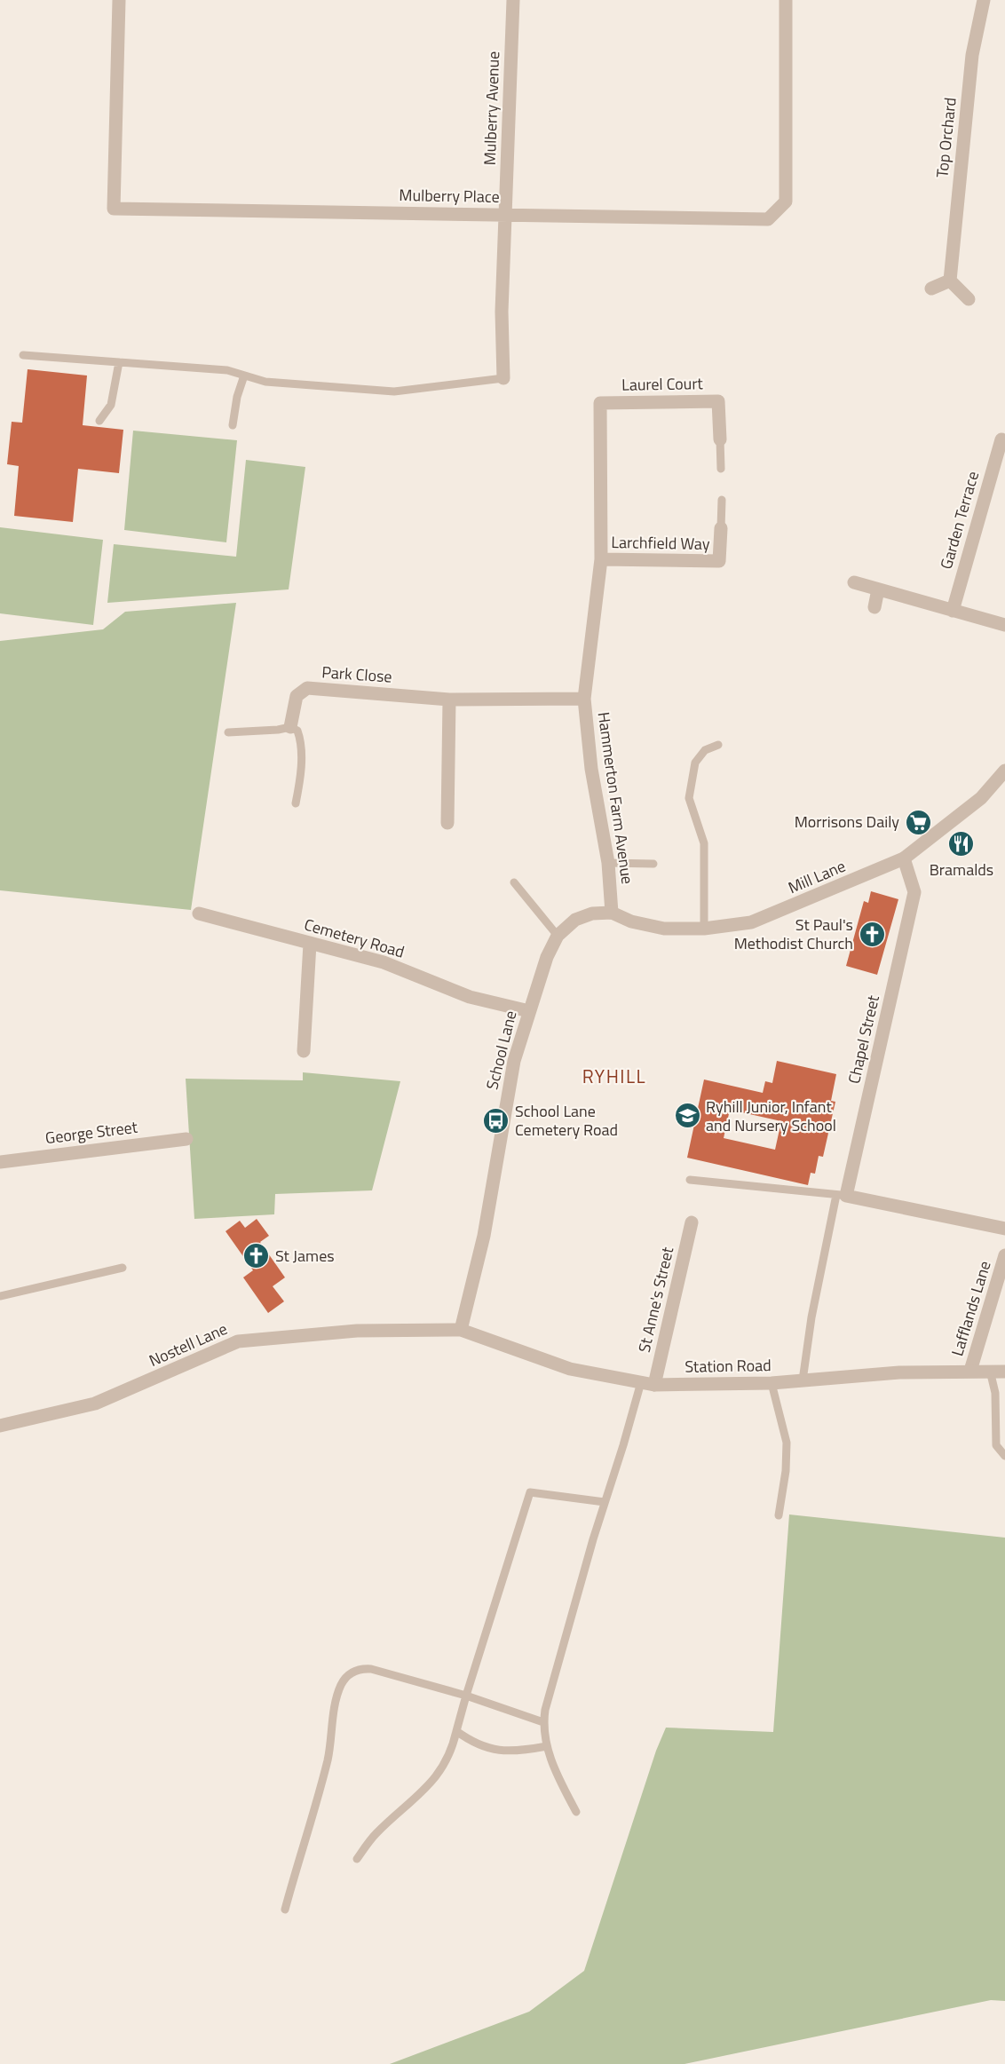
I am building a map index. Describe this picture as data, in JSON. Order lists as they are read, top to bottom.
{
  "streets": {
    "street": [
      "Mulberry Avenue",
      "Top Orchard",
      "Mulberry Place",
      "Laurel Court",
      "Garden Terrace",
      "Larchfield Way",
      "Park Close",
      "Hammerton Farm Avenue",
      "Mill Lane",
      "Cemetery Road",
      "Chapel Street",
      "School Lane",
      "George Street",
      "St Anne's Street",
      "Lafflands Lane",
      "Nostell Lane",
      "Station Road"
    ]
  },
  "crossings": [
    ["Mulberry Avenue", "Mulberry Place"],
    ["Laurel Court", "Hammerton Farm Avenue"],
    ["Larchfield Way", "Hammerton Farm Avenue"],
    ["Park Close", "Hammerton Farm Avenue"],
    ["Hammerton Farm Avenue", "Mill Lane"],
    ["Hammerton Farm Avenue", "School Lane"],
    ["Mill Lane", "Chapel Street"],
    ["Mill Lane", "School Lane"],
    ["Cemetery Road", "School Lane"],
    ["School Lane", "Nostell Lane"],
    ["School Lane", "Station Road"],
    ["St Anne's Street", "Station Road"],
    ["Lafflands Lane", "Station Road"],
    ["Nostell Lane", "Station Road"]
  ],
  "districts": ["RYHILL"],
  "places": {
    "supermarket": ["Morrisons Daily"],
    "restaurant": ["Bramalds"],
    "church": ["St Paul's Methodist Church", "St James"],
    "school or university": ["Ryhill Junior, Infant and Nursery School"],
    "bus stop": ["School Lane Cemetery Road"]
  }
}
